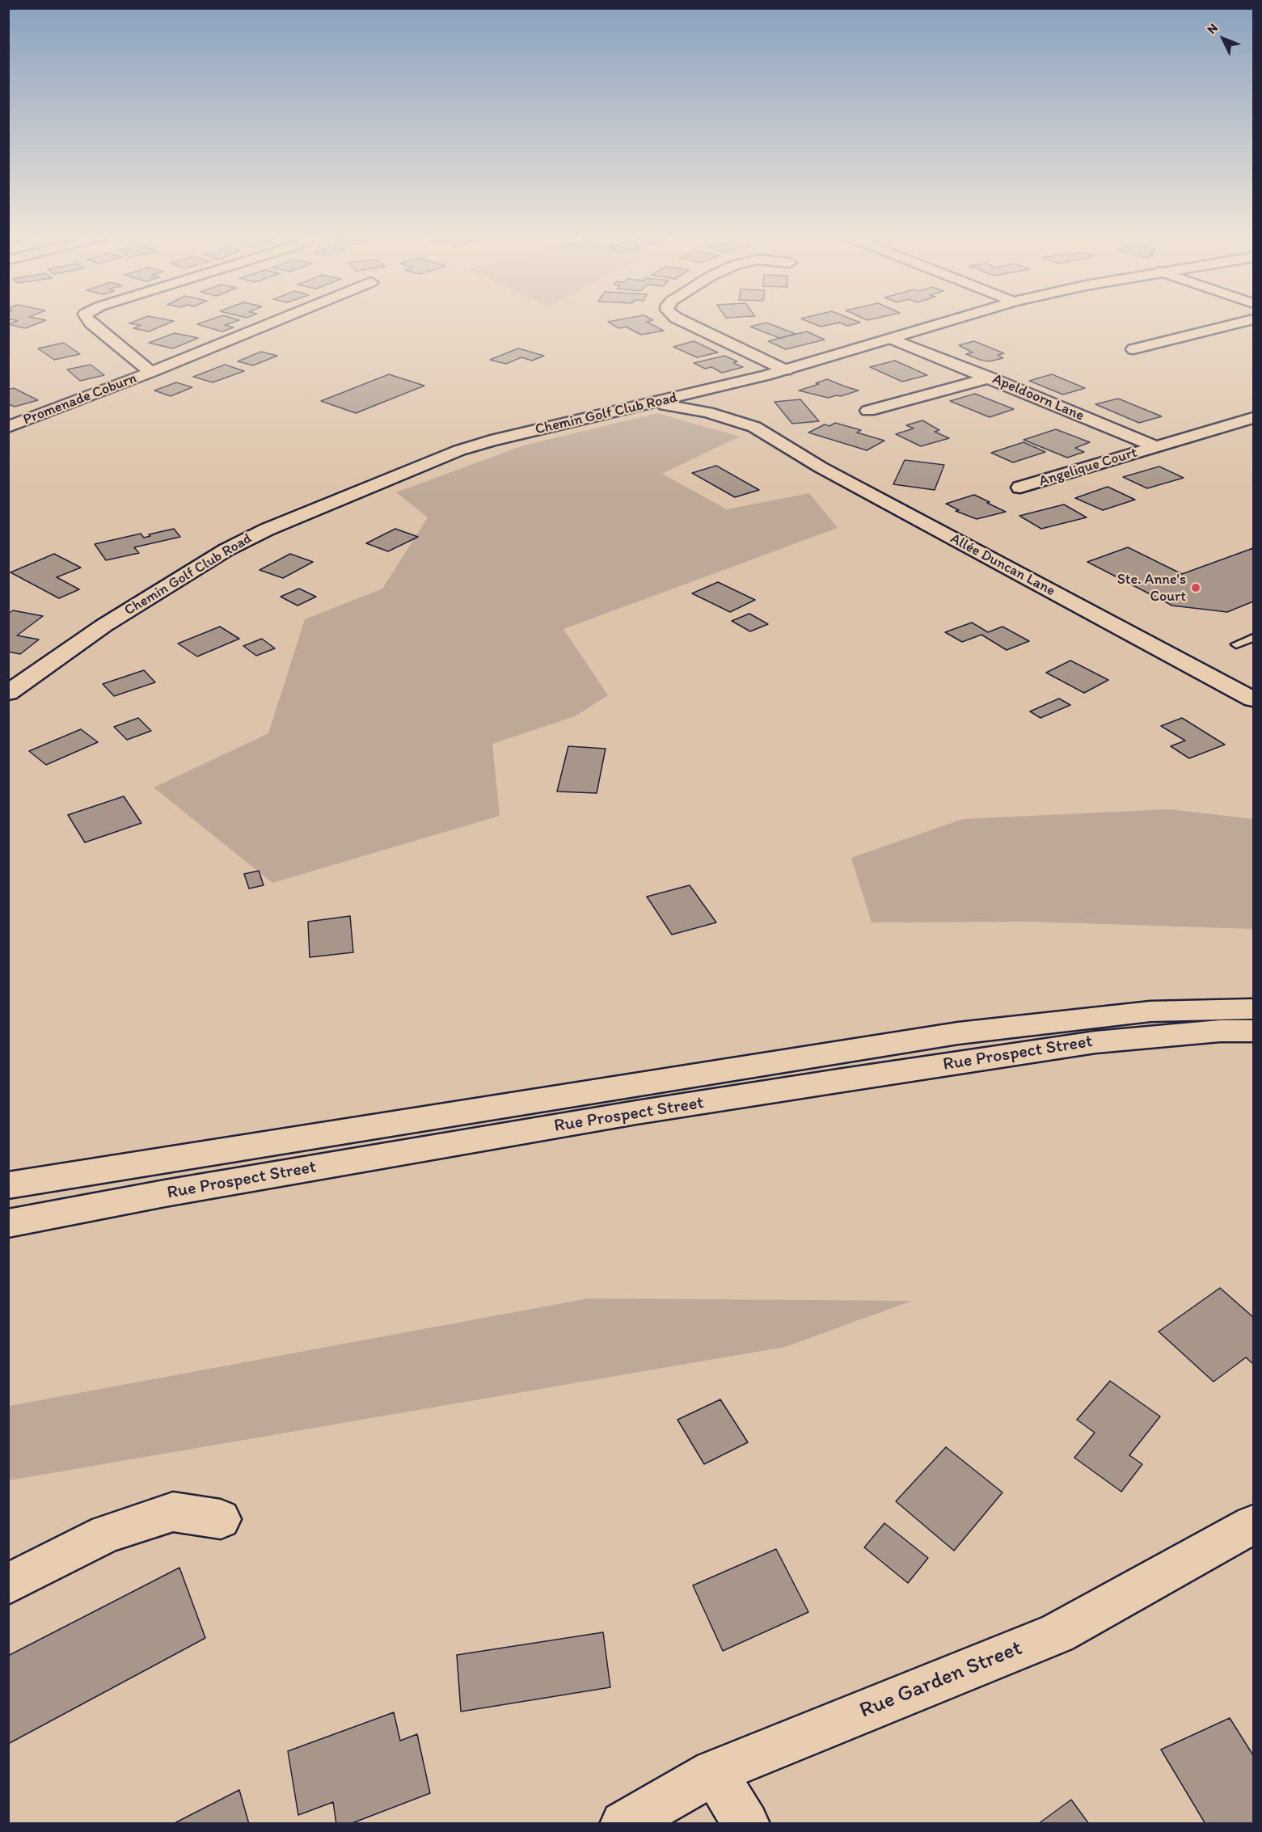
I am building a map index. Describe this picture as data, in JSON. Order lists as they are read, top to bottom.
{
  "streets": {
    "street": [
      "Apeldoorn Lane",
      "Promenade Coburn",
      "Chemin Golf Club Road",
      "Angelique Court",
      "Allée Duncan Lane",
      "Rue Prospect Street",
      "Rue Garden Street"
    ]
  },
  "crossings": [
    ["Apeldoorn Lane", "Chemin Golf Club Road"],
    ["Apeldoorn Lane", "Angelique Court"],
    ["Chemin Golf Club Road", "Allée Duncan Lane"]
  ],
  "places": ["Ste. Anne's Court"],
  "north": "top left"
}
